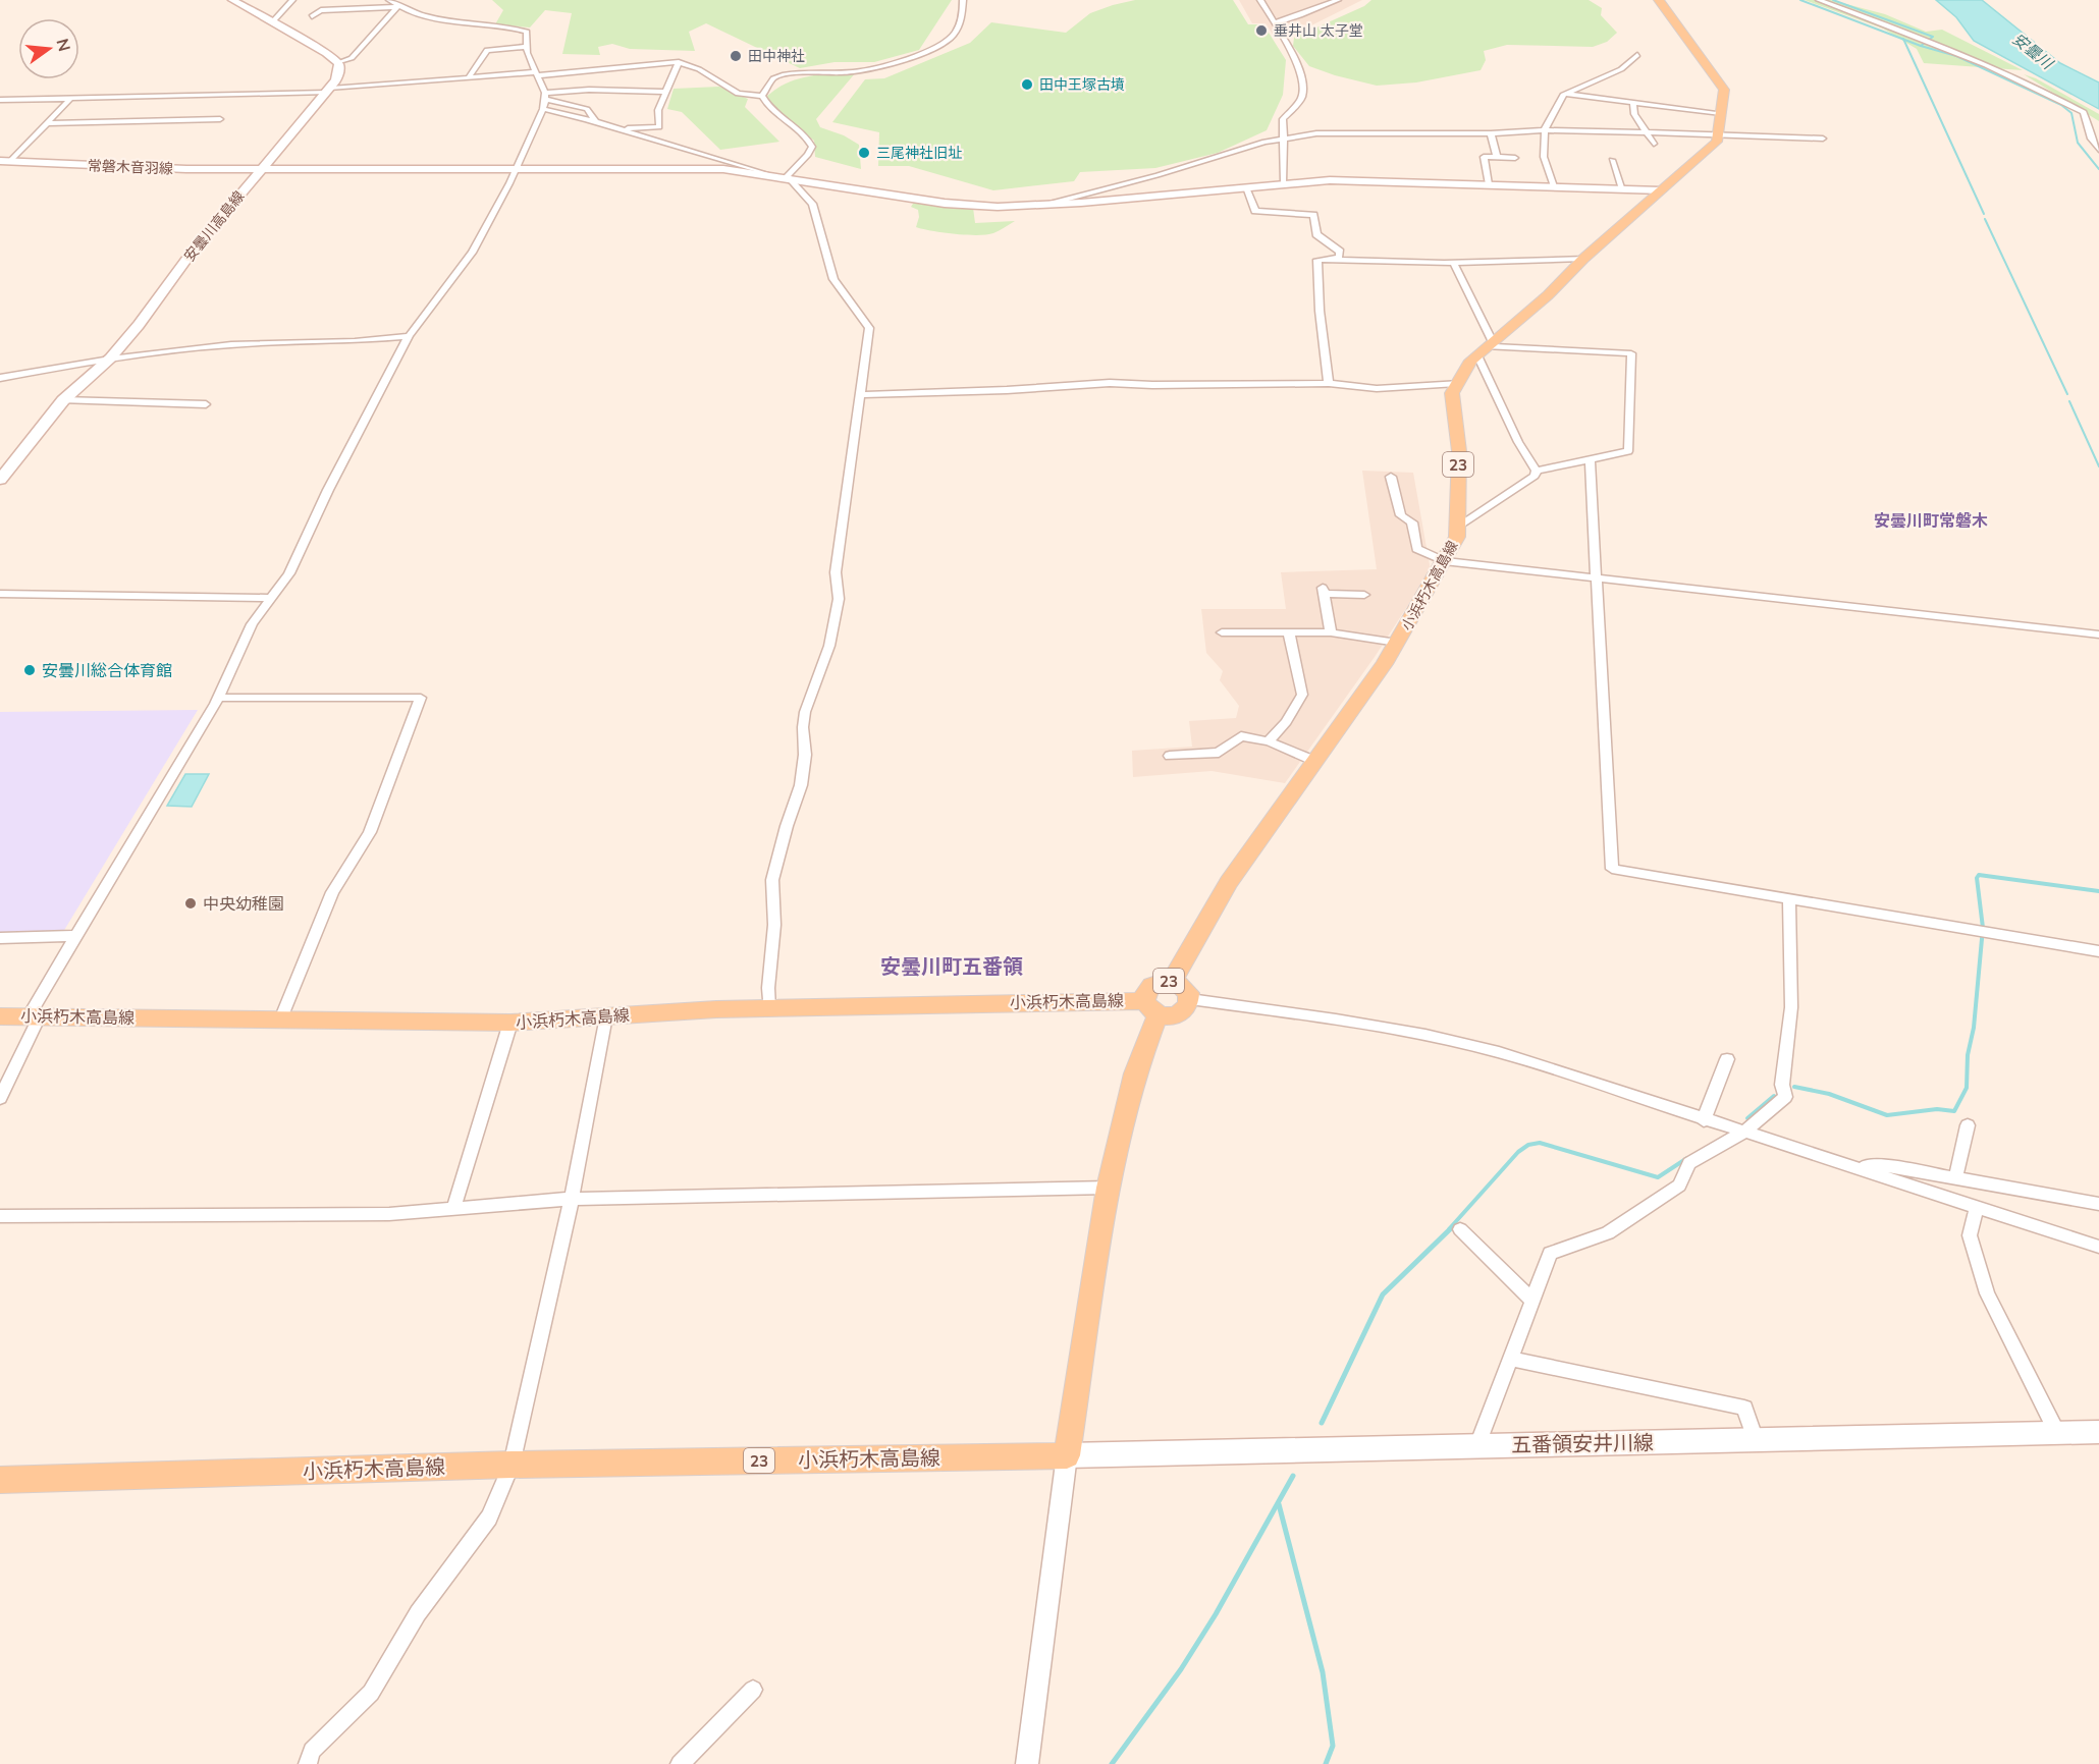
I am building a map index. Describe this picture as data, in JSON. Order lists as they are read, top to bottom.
{
  "streets": {
    "main road": [
      "常磐木音羽線",
      "安曇川高島線",
      "23",
      "小浜朽木高島線",
      "五番領安井川線"
    ]
  },
  "crossings": [
    ["常磐木音羽線", "安曇川高島線"],
    ["常磐木音羽線", "小浜朽木高島線"],
    ["23", "小浜朽木高島線"],
    ["小浜朽木高島線", "五番領安井川線"]
  ],
  "districts": ["安曇川町常磐木", "安曇川町五番領"],
  "water": ["安曇川"],
  "places": [
    "垂井山 太子堂",
    "田中神社",
    "田中王塚古墳",
    "三尾神社旧址",
    "安曇川総合体育館",
    "中央幼稚園"
  ],
  "north": "right"
}
